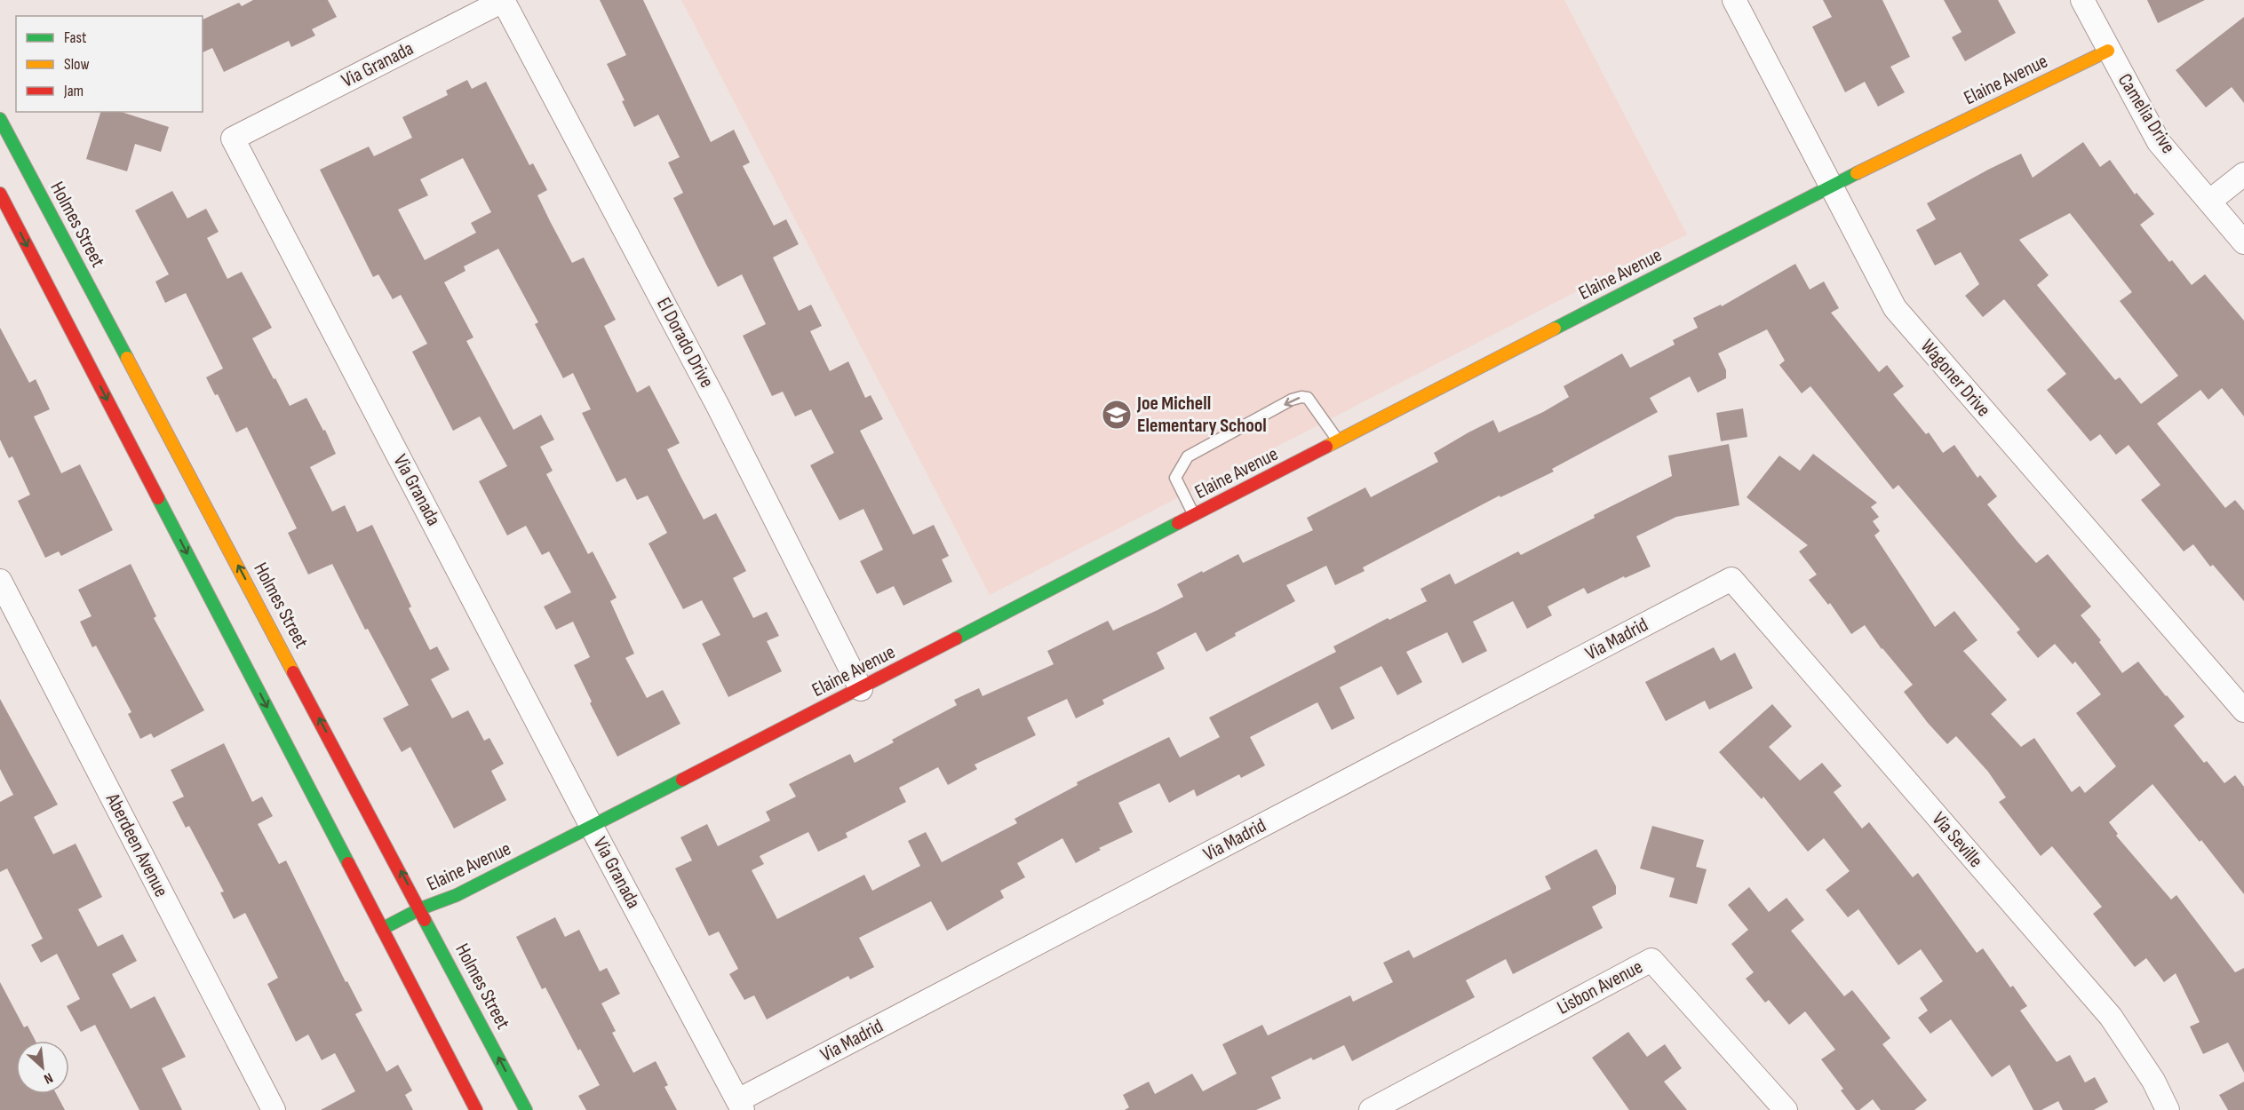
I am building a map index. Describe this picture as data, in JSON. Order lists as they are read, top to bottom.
{
  "streets": {
    "main road": ["Elaine Avenue", "Holmes Street"],
    "street": [
      "Via Granada",
      "Camelia Drive",
      "El Dorado Drive",
      "Wagoner Drive",
      "Via Madrid",
      "Via Seville",
      "Aberdeen Avenue",
      "Lisbon Avenue"
    ]
  },
  "crossings": [
    ["Via Granada", "Elaine Avenue"],
    ["Via Granada", "El Dorado Drive"],
    ["Via Granada", "Via Madrid"],
    ["Elaine Avenue", "Camelia Drive"],
    ["Elaine Avenue", "Holmes Street"],
    ["Elaine Avenue", "El Dorado Drive"],
    ["Elaine Avenue", "Wagoner Drive"],
    ["Via Madrid", "Via Seville"]
  ],
  "places": {
    "school or university": ["Joe Michell Elementary School"]
  },
  "legend": ["Fast", "Slow", "Jam"],
  "north": "bottom right"
}
